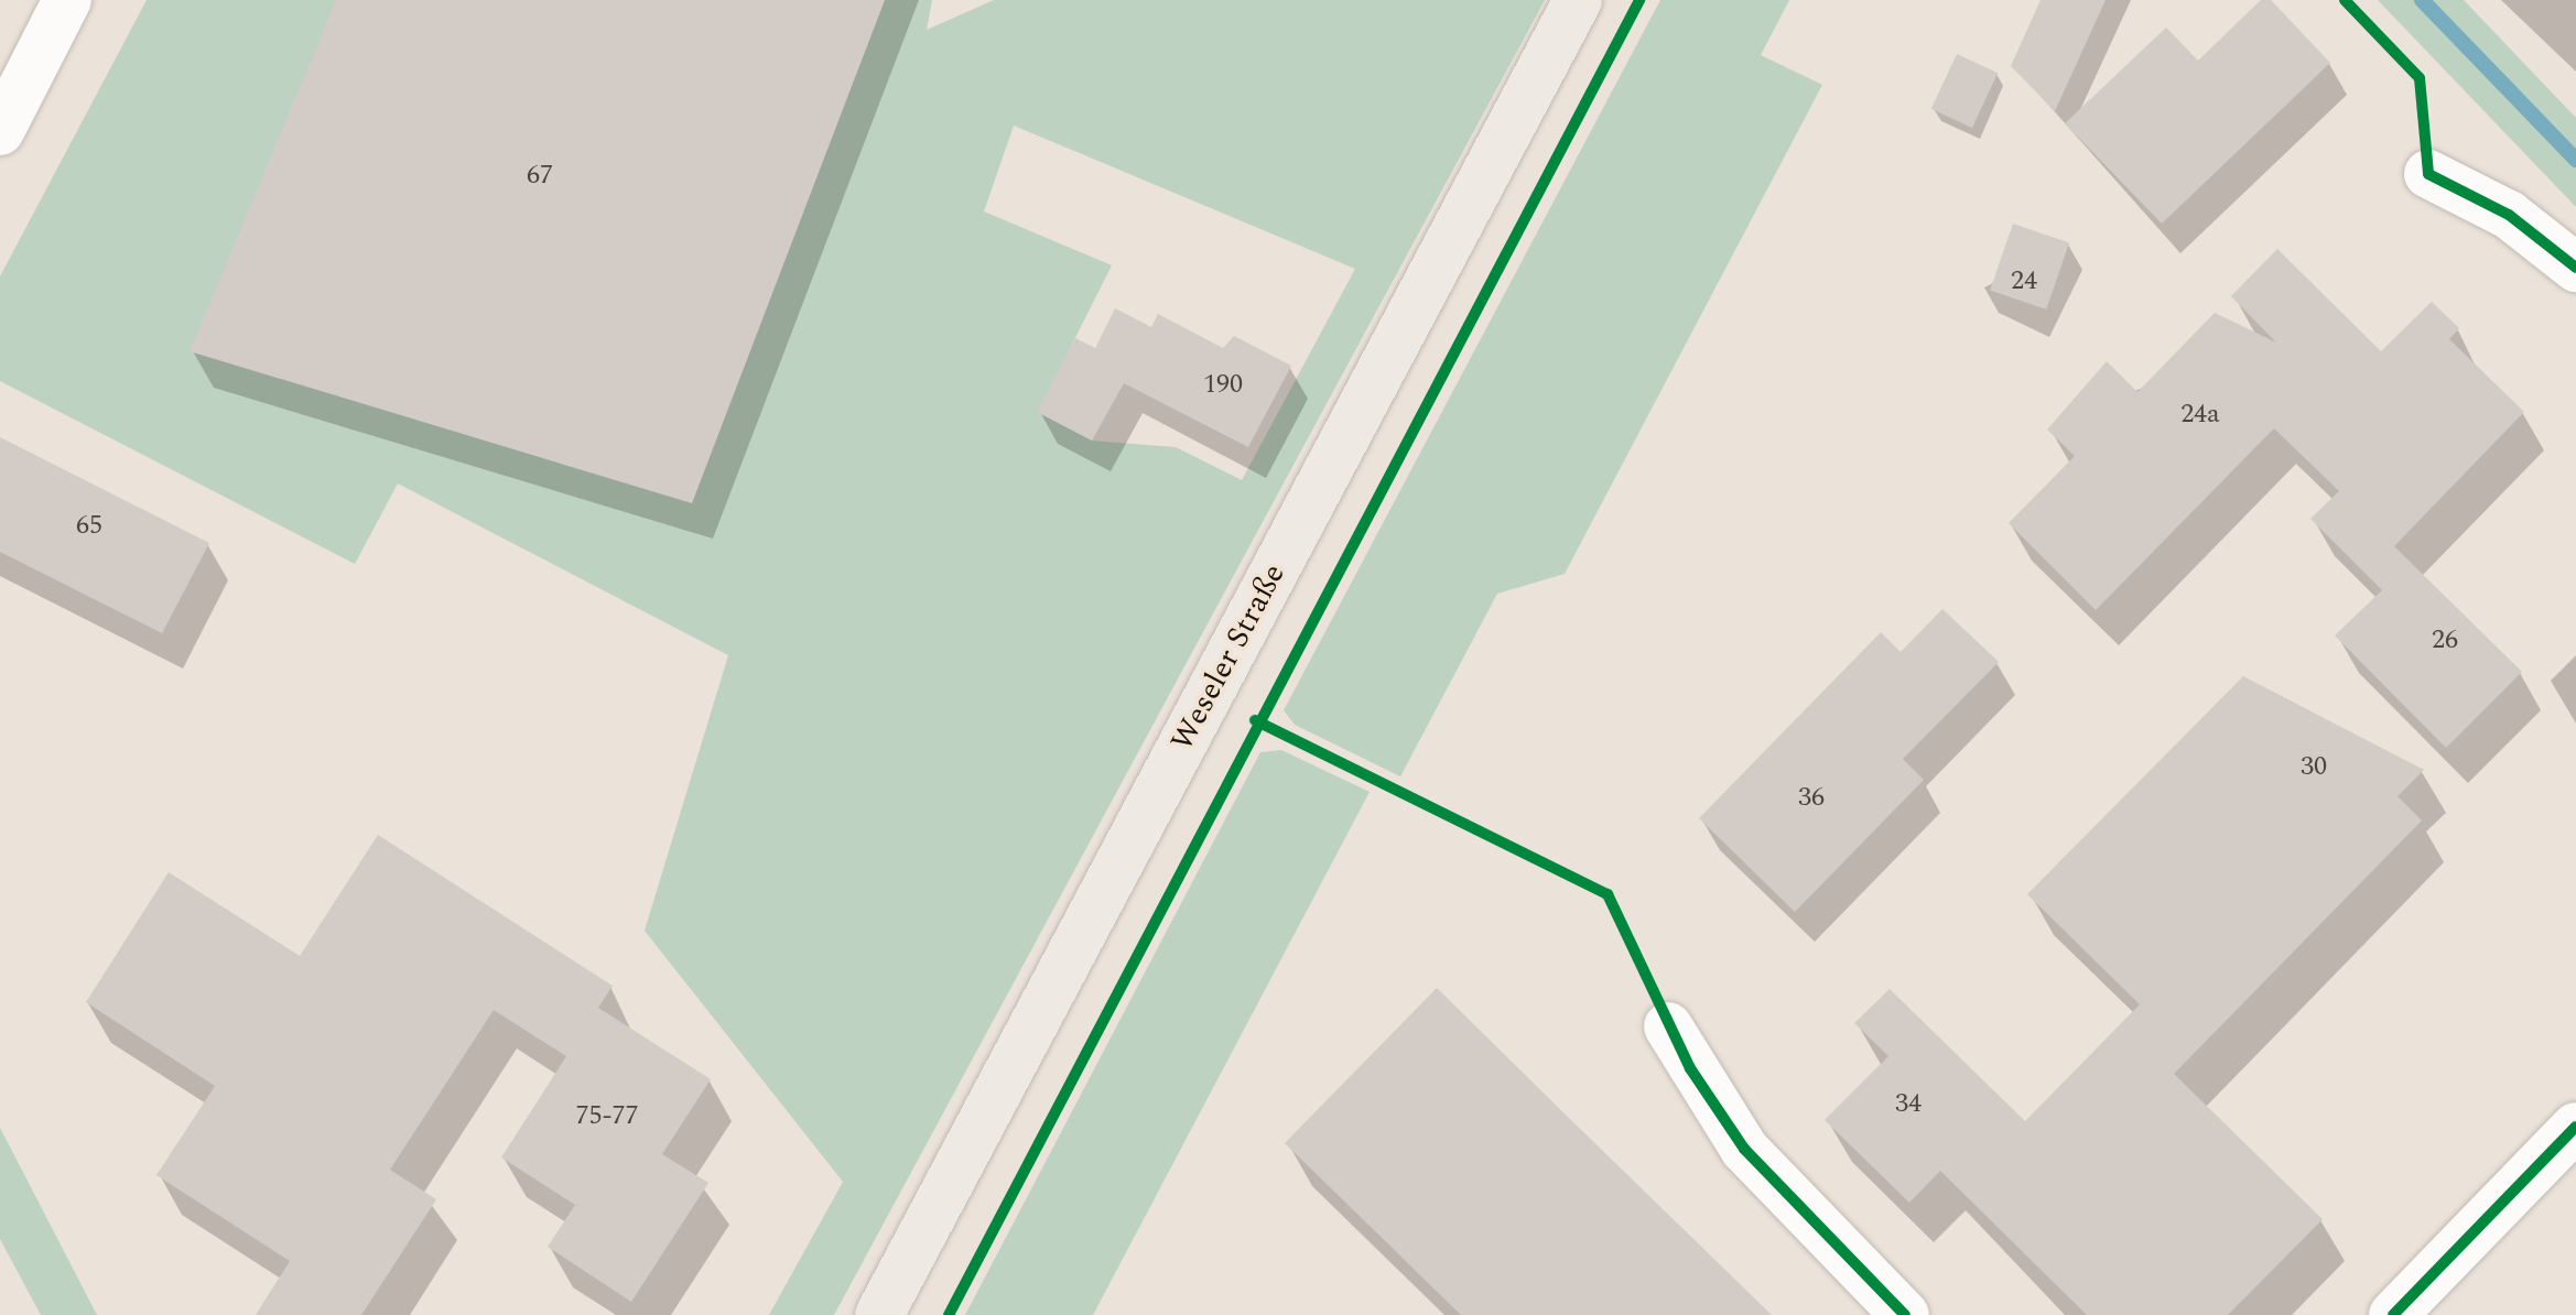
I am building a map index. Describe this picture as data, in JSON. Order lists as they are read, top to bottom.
{
  "streets": {
    "main road": ["Weseler Straße"]
  },
  "house_numbers": [
    "67",
    "24",
    "190",
    "24a",
    "65",
    "26",
    "30",
    "36",
    "34",
    "75-77"
  ]
}
